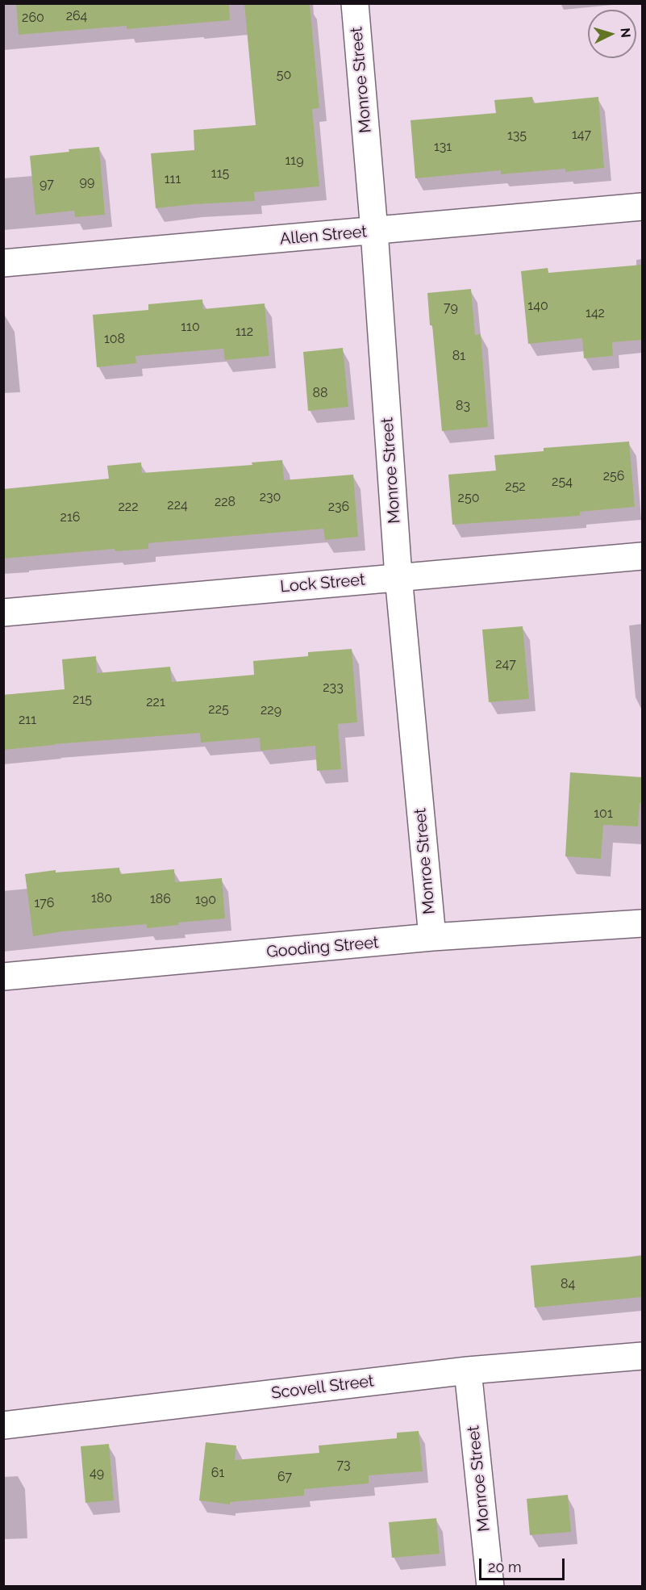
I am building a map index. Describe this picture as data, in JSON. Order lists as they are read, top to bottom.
{
  "streets": {
    "street": [
      "Monroe Street",
      "Allen Street",
      "Lock Street",
      "Gooding Street",
      "Scovell Street"
    ]
  },
  "crossings": [
    ["Monroe Street", "Allen Street"],
    ["Monroe Street", "Lock Street"],
    ["Monroe Street", "Gooding Street"],
    ["Monroe Street", "Scovell Street"]
  ],
  "house_numbers": [
    "264",
    "260",
    "50",
    "147",
    "135",
    "131",
    "119",
    "115",
    "111",
    "99",
    "97",
    "140",
    "79",
    "142",
    "110",
    "112",
    "108",
    "81",
    "88",
    "83",
    "256",
    "254",
    "252",
    "230",
    "250",
    "228",
    "224",
    "222",
    "236",
    "216",
    "247",
    "233",
    "215",
    "221",
    "225",
    "229",
    "211",
    "101",
    "180",
    "186",
    "190",
    "176",
    "84",
    "73",
    "49",
    "61",
    "67"
  ],
  "scale_bar": "20 m",
  "north": "right"
}
